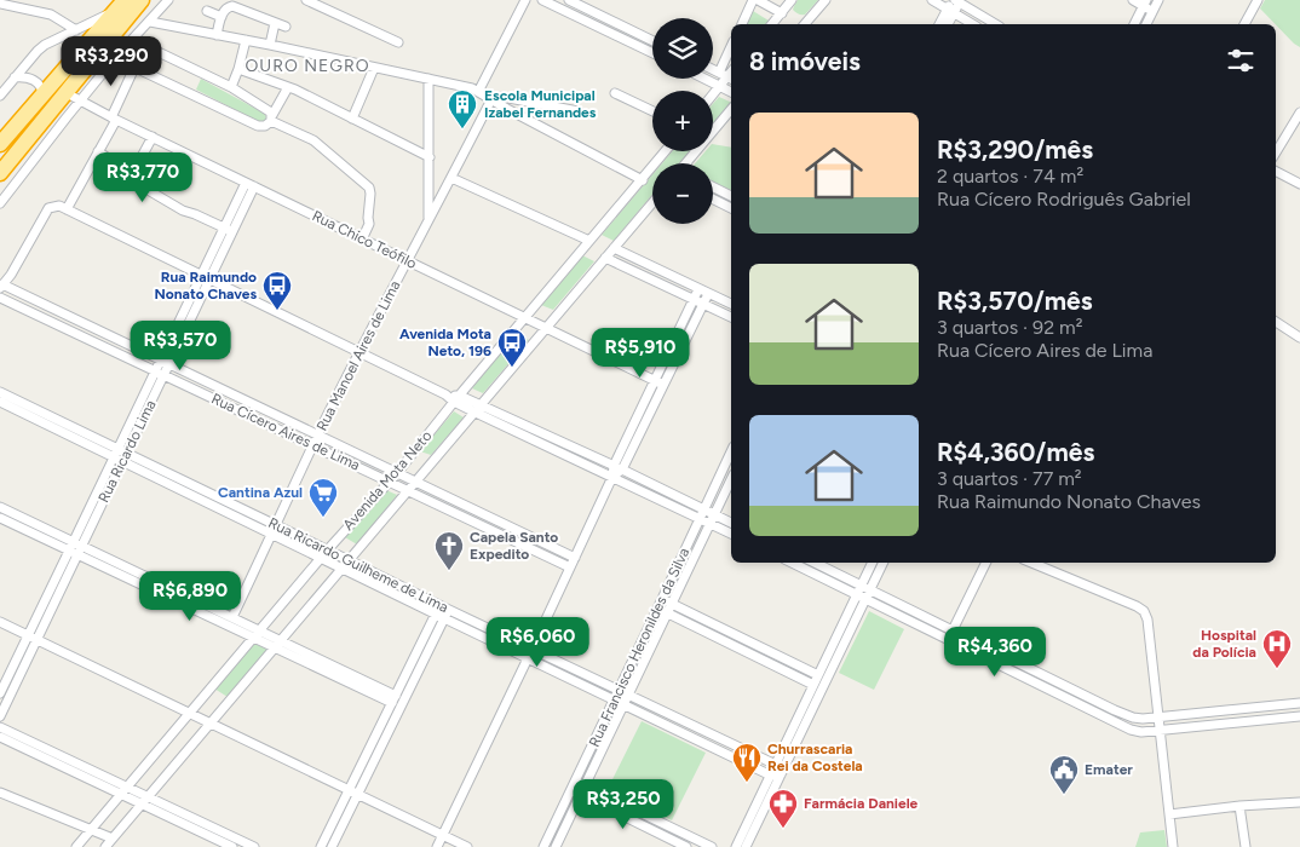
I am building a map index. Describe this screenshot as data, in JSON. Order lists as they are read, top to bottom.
{
  "streets": {
    "street": [
      "Rua Chico Teófilo",
      "Rua Manoel Aires de Lima",
      "Rua Cícero Aires de Lima",
      "Rua Ricardo Lima",
      "Avenida Mota Neto",
      "Rua Ricardo Guilheme de Lima",
      "Rua Francisco Heronildes da Silva"
    ]
  },
  "crossings": [
    ["Rua Chico Teófilo", "Rua Manoel Aires de Lima"],
    ["Rua Chico Teófilo", "Rua Ricardo Lima"],
    ["Rua Chico Teófilo", "Avenida Mota Neto"],
    ["Rua Manoel Aires de Lima", "Rua Cícero Aires de Lima"],
    ["Rua Manoel Aires de Lima", "Rua Ricardo Guilheme de Lima"],
    ["Rua Cícero Aires de Lima", "Rua Ricardo Lima"],
    ["Rua Cícero Aires de Lima", "Avenida Mota Neto"],
    ["Rua Ricardo Lima", "Rua Ricardo Guilheme de Lima"],
    ["Avenida Mota Neto", "Rua Ricardo Guilheme de Lima"],
    ["Rua Ricardo Guilheme de Lima", "Rua Francisco Heronildes da Silva"]
  ],
  "districts": ["OURO NEGRO"],
  "places": {
    "building": ["Escola Municipal Izabel Fernandes"],
    "bus stop": ["Rua Raimundo Nonato Chaves", "Avenida Mota Neto, 196"],
    "supermarket": ["Cantina Azul"],
    "church": ["Capela Santo Expedito"],
    "hospital": ["Hospital da Polícia"],
    "restaurant": ["Churrascaria Rei da Costela"],
    "public building": ["Emater"],
    "pharmacy": ["Farmácia Daniele"]
  },
  "page": {
    "map_buttons": ["+", "−"],
    "heading": "8 imóveis",
    "price": [
      "R$3,290",
      "R$3,770",
      "R$3,570",
      "R$5,910",
      "R$6,890",
      "R$6,060",
      "R$4,360",
      "R$3,250"
    ],
    "list": [
      {
        "name": "R$3,290/mês",
        "note": "2 quartos · 74 m² · Rua Cícero Rodriguês Gabriel"
      },
      {
        "name": "R$3,570/mês",
        "note": "3 quartos · 92 m² · Rua Cícero Aires de Lima"
      },
      {
        "name": "R$4,360/mês",
        "note": "3 quartos · 77 m² · Rua Raimundo Nonato Chaves"
      }
    ]
  }
}
